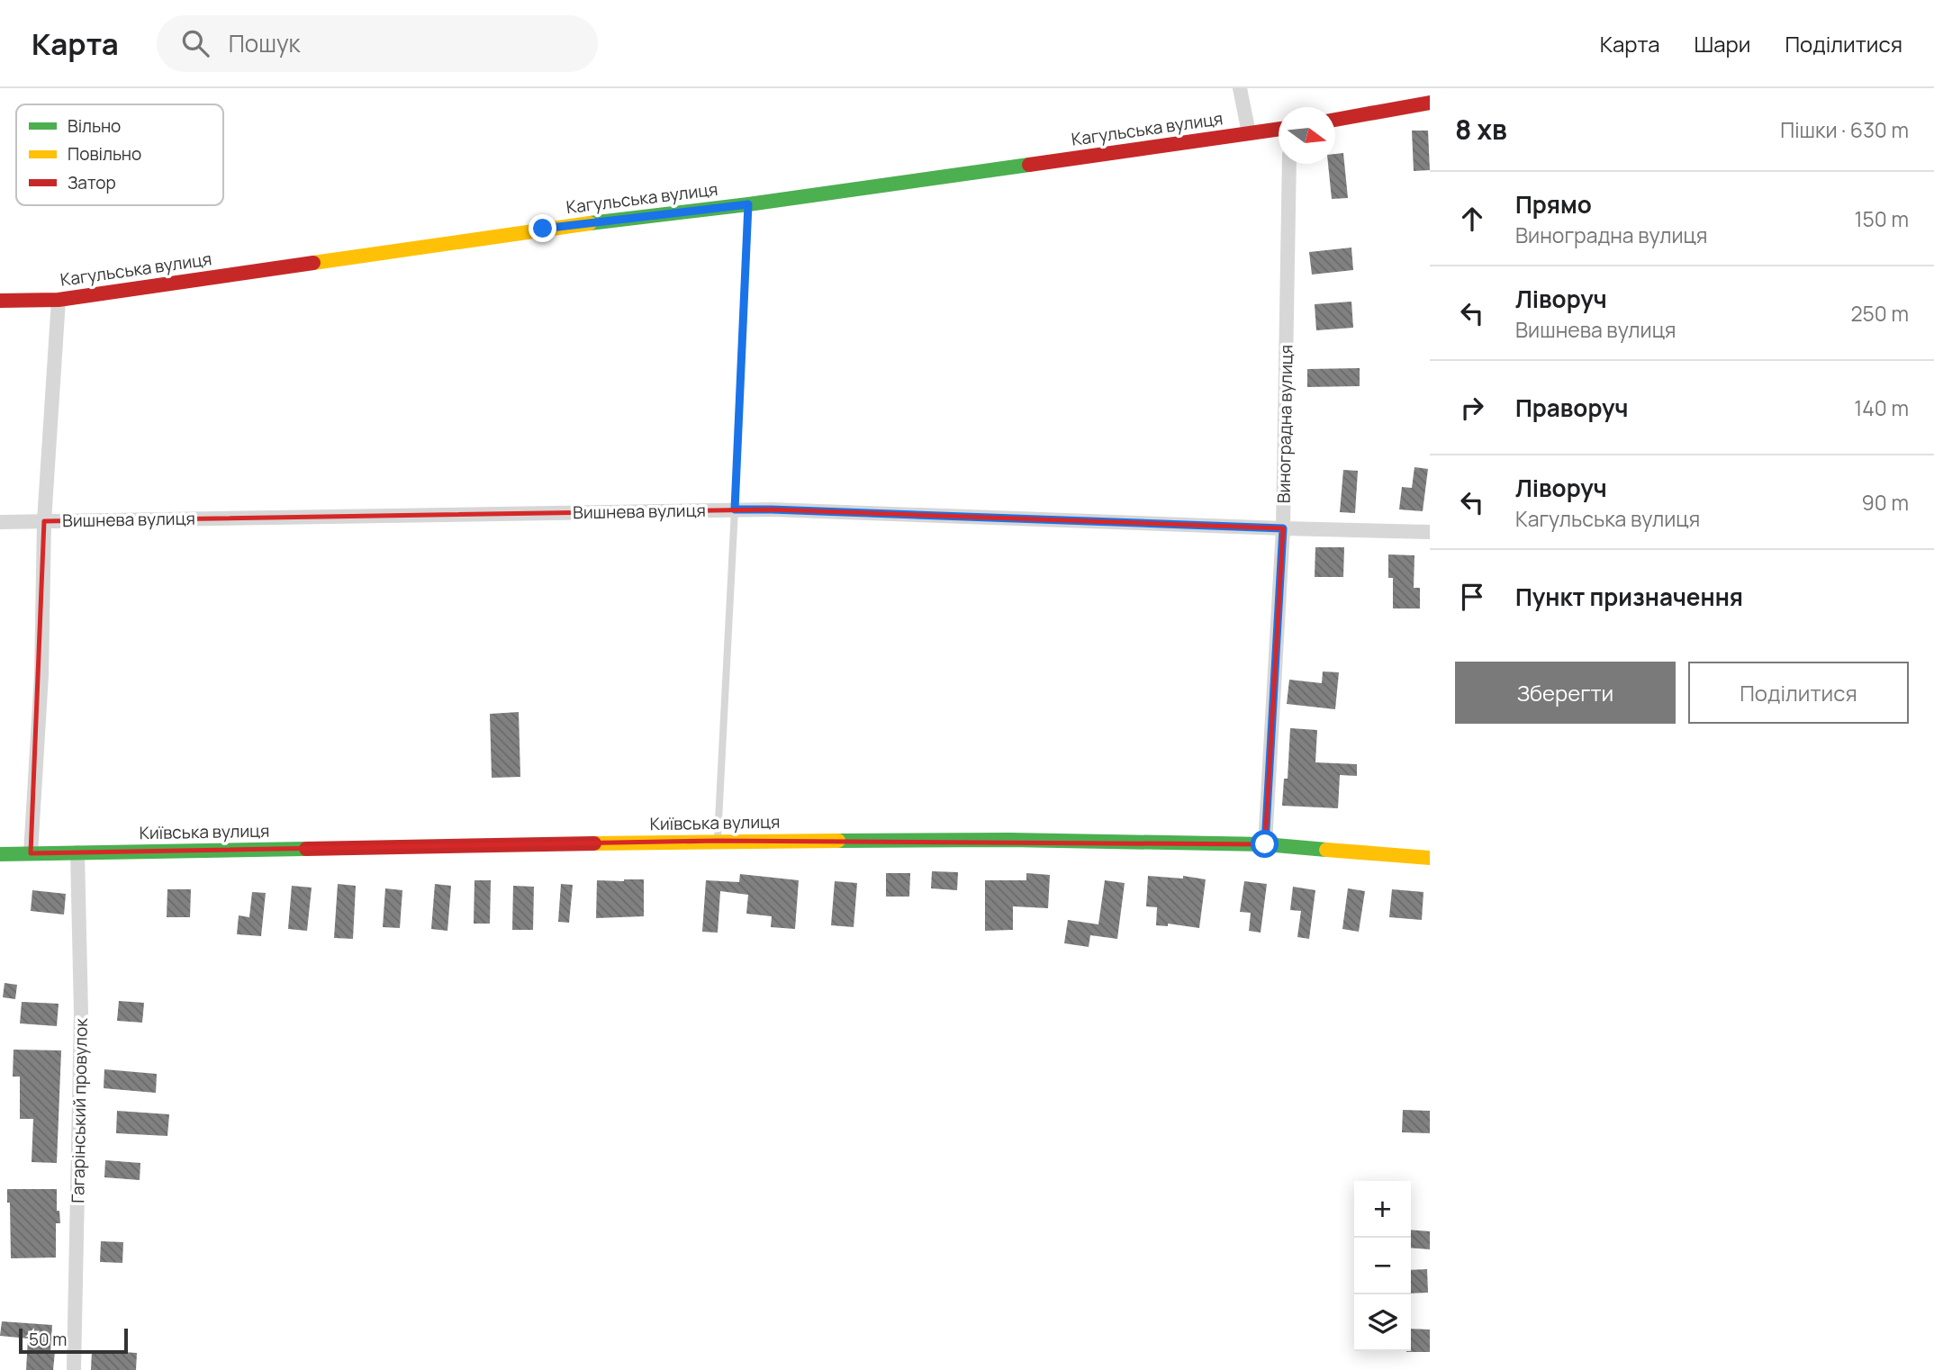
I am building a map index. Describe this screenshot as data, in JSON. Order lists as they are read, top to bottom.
{
  "streets": {
    "street": [
      "Кагульська вулиця",
      "Виноградна вулиця",
      "Вишнева вулиця",
      "Київська вулиця",
      "Гагарінський провулок"
    ]
  },
  "crossings": [
    ["Виноградна вулиця", "Вишнева вулиця"],
    ["Виноградна вулиця", "Київська вулиця"],
    ["Київська вулиця", "Гагарінський провулок"]
  ],
  "legend": ["Вільно", "Повільно", "Затор"],
  "scale_bar": "50 m",
  "north": "right",
  "page": {
    "header": "Карта",
    "search": "Пошук",
    "nav": ["Карта", "Шари", "Поділитися"],
    "heading": ["8 хв", "Пішки · 630 m"],
    "list": [
      ["Прямо", "Виноградна вулиця", "150 m"],
      ["Ліворуч", "Вишнева вулиця", "250 m"],
      ["Праворуч", "140 m"],
      ["Ліворуч", "Кагульська вулиця", "90 m"],
      "Пункт призначення"
    ],
    "buttons": ["Зберегти", "Поділитися"],
    "map_buttons": ["+", "−"],
    "scale": "50 m"
  }
}
